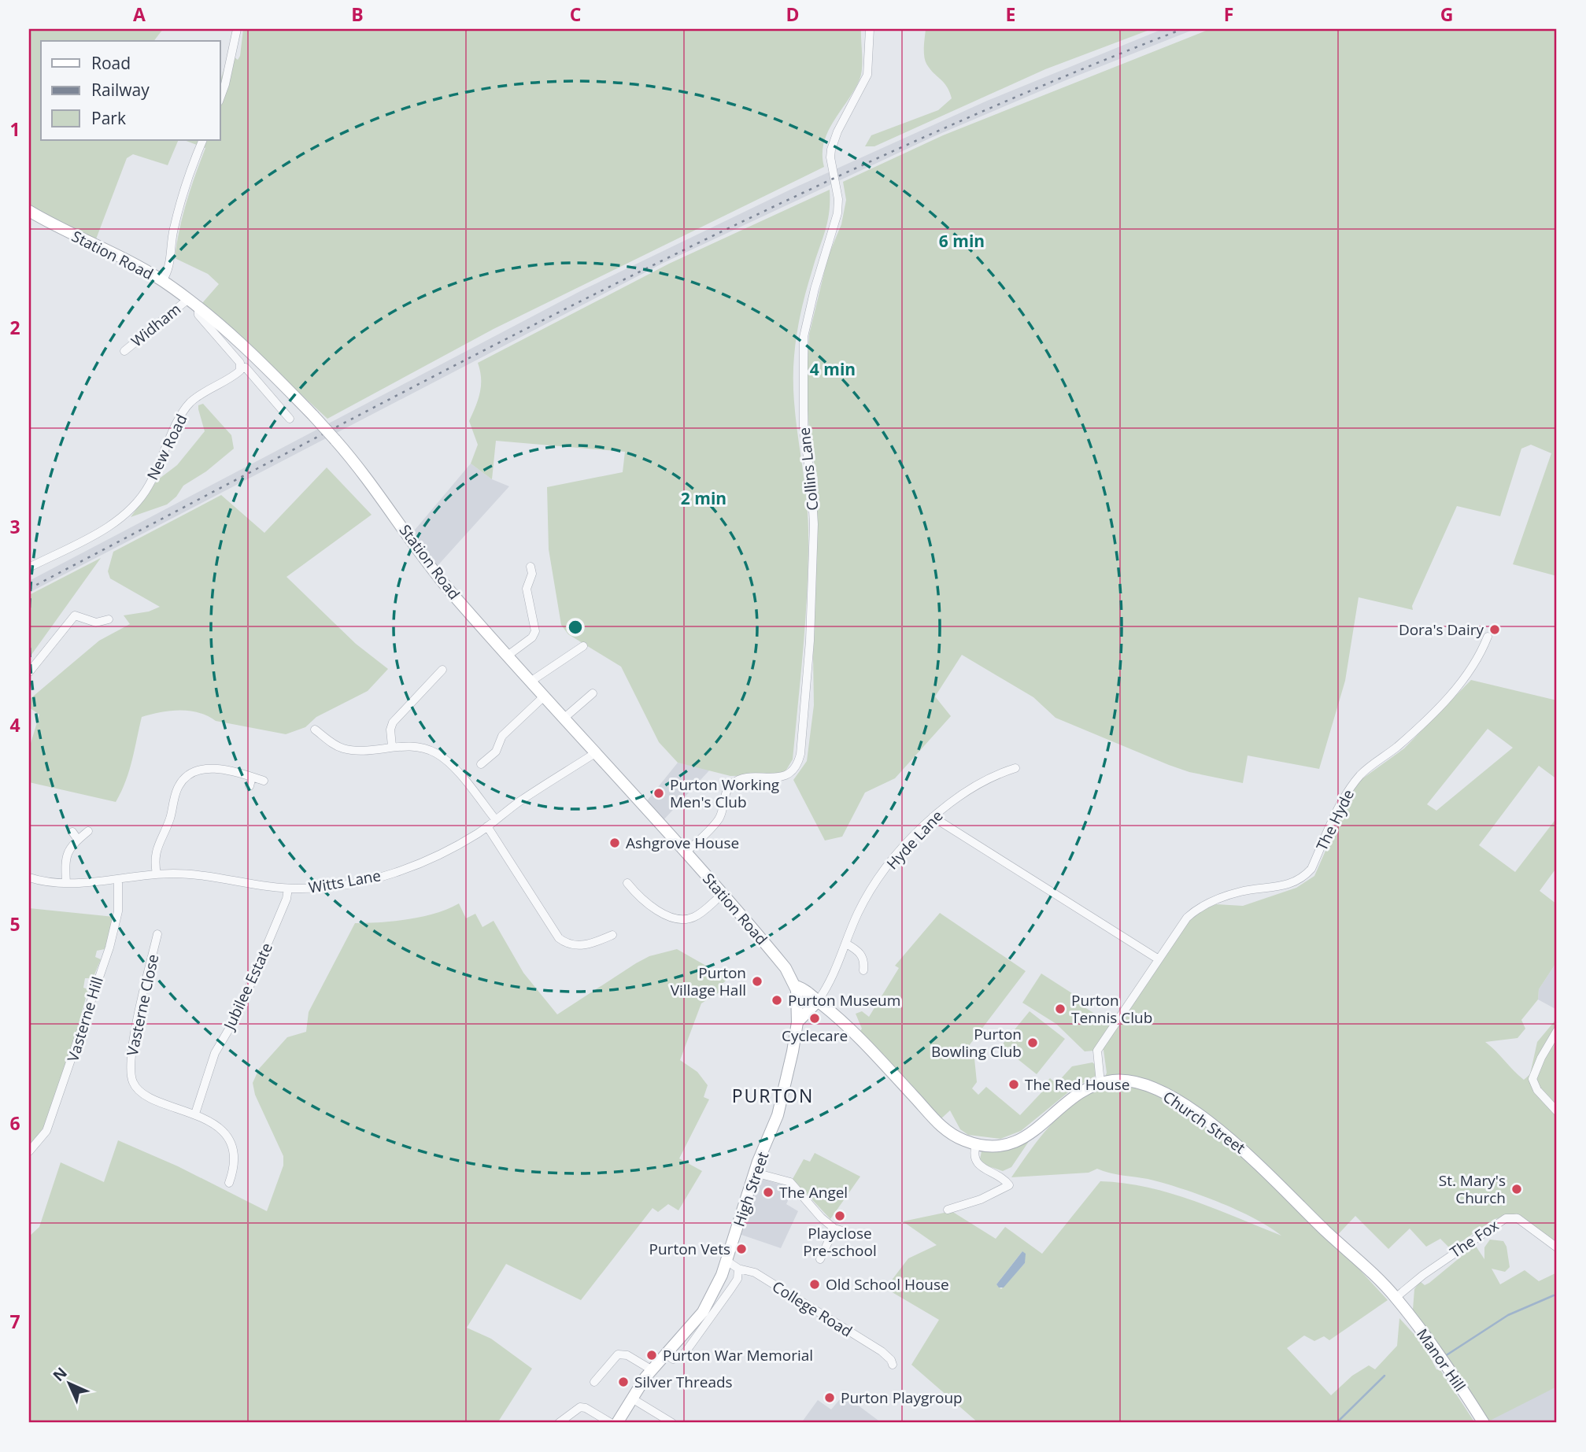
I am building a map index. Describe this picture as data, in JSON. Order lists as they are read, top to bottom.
{
  "streets": {
    "street": [
      "Station Road",
      "Widham",
      "New Road",
      "Collins Lane",
      "The Hyde",
      "Hyde Lane",
      "Witts Lane",
      "Jubilee Estate",
      "Vasterne Close",
      "Vasterne Hill",
      "Church Street",
      "High Street",
      "The Fox",
      "College Road",
      "Manor Hill"
    ]
  },
  "crossings": [
    ["Station Road", "Widham"],
    ["Station Road", "Collins Lane"],
    ["Station Road", "Witts Lane"],
    ["Station Road", "High Street"],
    ["The Hyde", "Church Street"],
    ["Hyde Lane", "Church Street"],
    ["Witts Lane", "Jubilee Estate"],
    ["Witts Lane", "Vasterne Hill"],
    ["Jubilee Estate", "Vasterne Close"],
    ["Church Street", "High Street"],
    ["Church Street", "The Fox"],
    ["Church Street", "Manor Hill"],
    ["High Street", "College Road"],
    ["The Fox", "Manor Hill"]
  ],
  "districts": ["PURTON"],
  "places": [
    "Dora's Dairy",
    "Purton Working Men's Club",
    "Ashgrove House",
    "Purton Village Hall",
    "Purton Museum",
    "Purton Tennis Club",
    "Cyclecare",
    "Purton Bowling Club",
    "The Red House",
    "St. Mary's Church",
    "The Angel",
    "Playclose Pre-school",
    "Purton Vets",
    "Old School House",
    "Purton War Memorial",
    "Silver Threads",
    "Purton Playgroup"
  ],
  "legend": ["Road", "Railway", "Park"],
  "north": "top left",
  "grid": {
    "columns": [
      "A",
      "B",
      "C",
      "D",
      "E",
      "F",
      "G"
    ],
    "rows": [
      "1",
      "2",
      "3",
      "4",
      "5",
      "6",
      "7"
    ]
  },
  "rings": ["6 min", "4 min", "2 min"]
}
